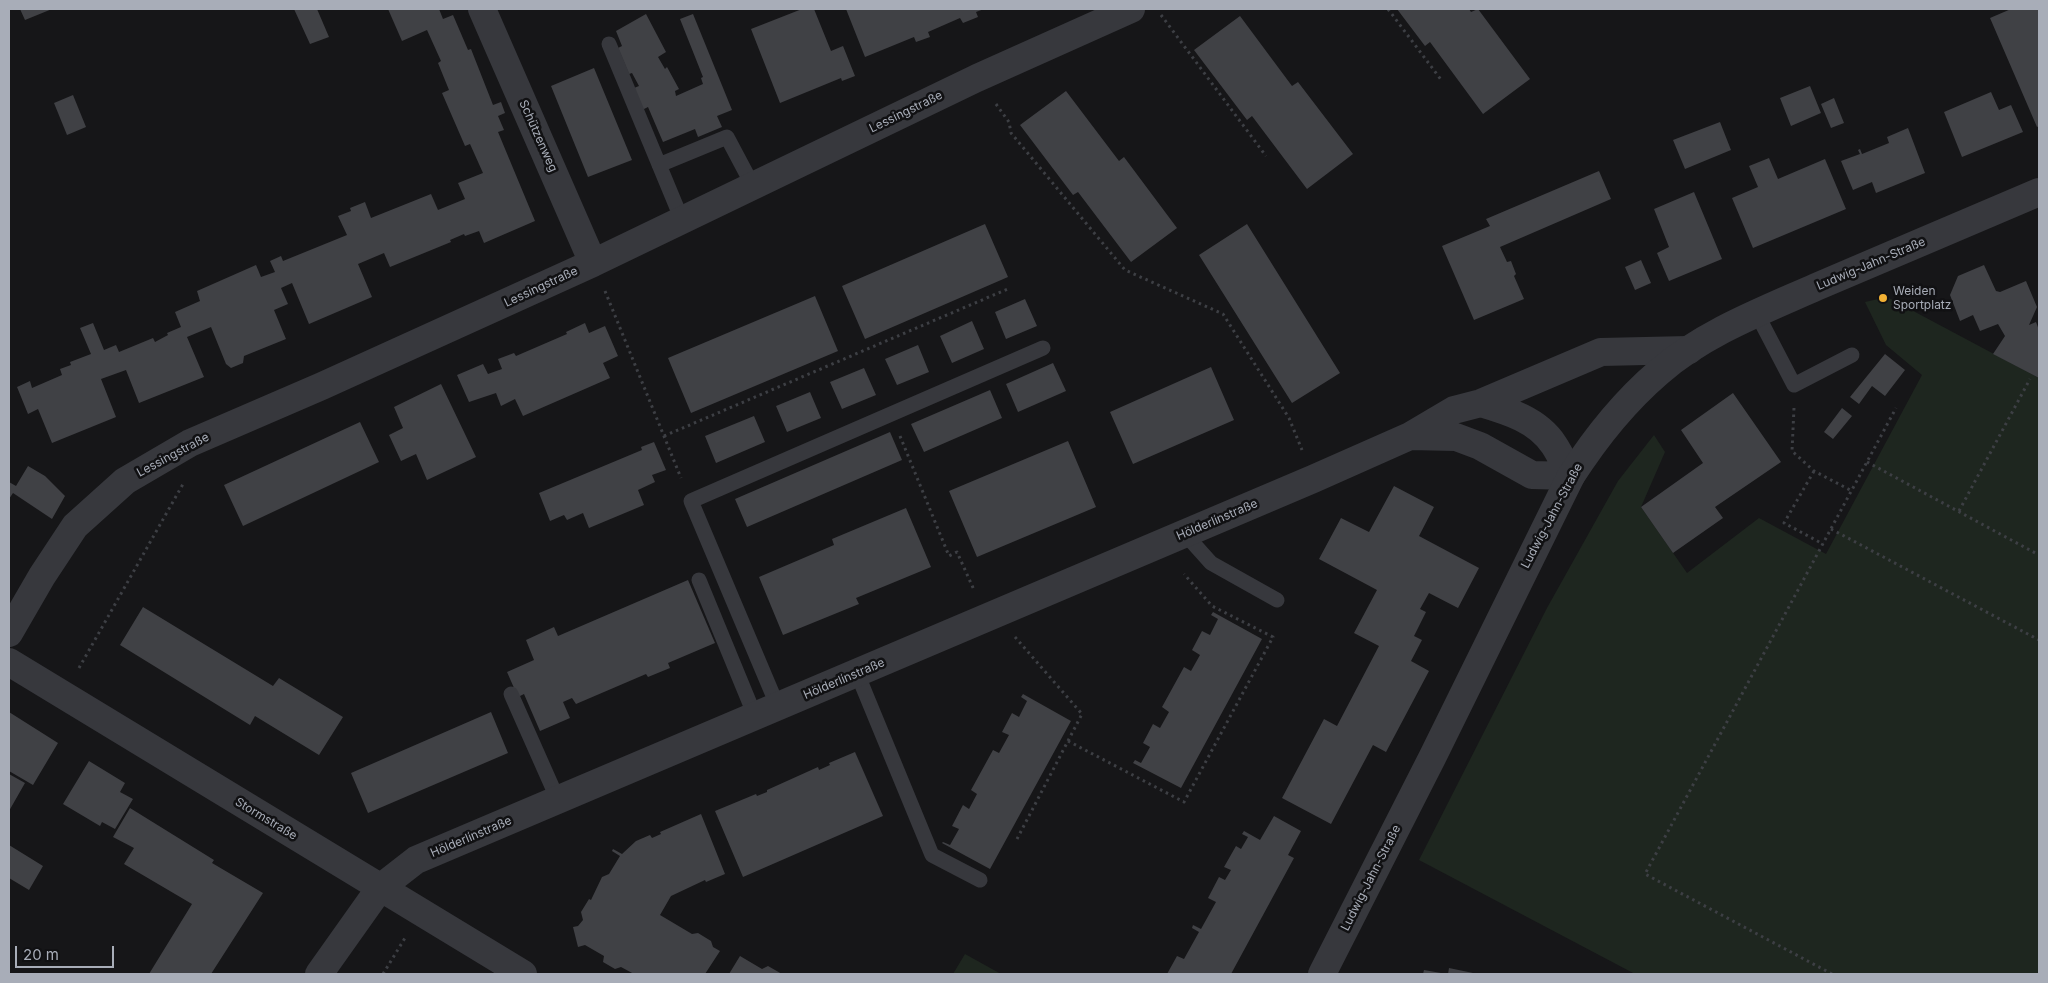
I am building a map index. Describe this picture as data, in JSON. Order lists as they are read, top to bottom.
{
  "streets": {
    "street": [
      "Lessingstraße",
      "Schützenweg",
      "Ludwig-Jahn-Straße",
      "Hölderlinstraße",
      "Stormstraße"
    ]
  },
  "crossings": [
    ["Lessingstraße", "Schützenweg"],
    ["Ludwig-Jahn-Straße", "Hölderlinstraße"],
    ["Hölderlinstraße", "Stormstraße"]
  ],
  "places": ["Weiden Sportplatz"],
  "scale_bar": "20 m"
}
